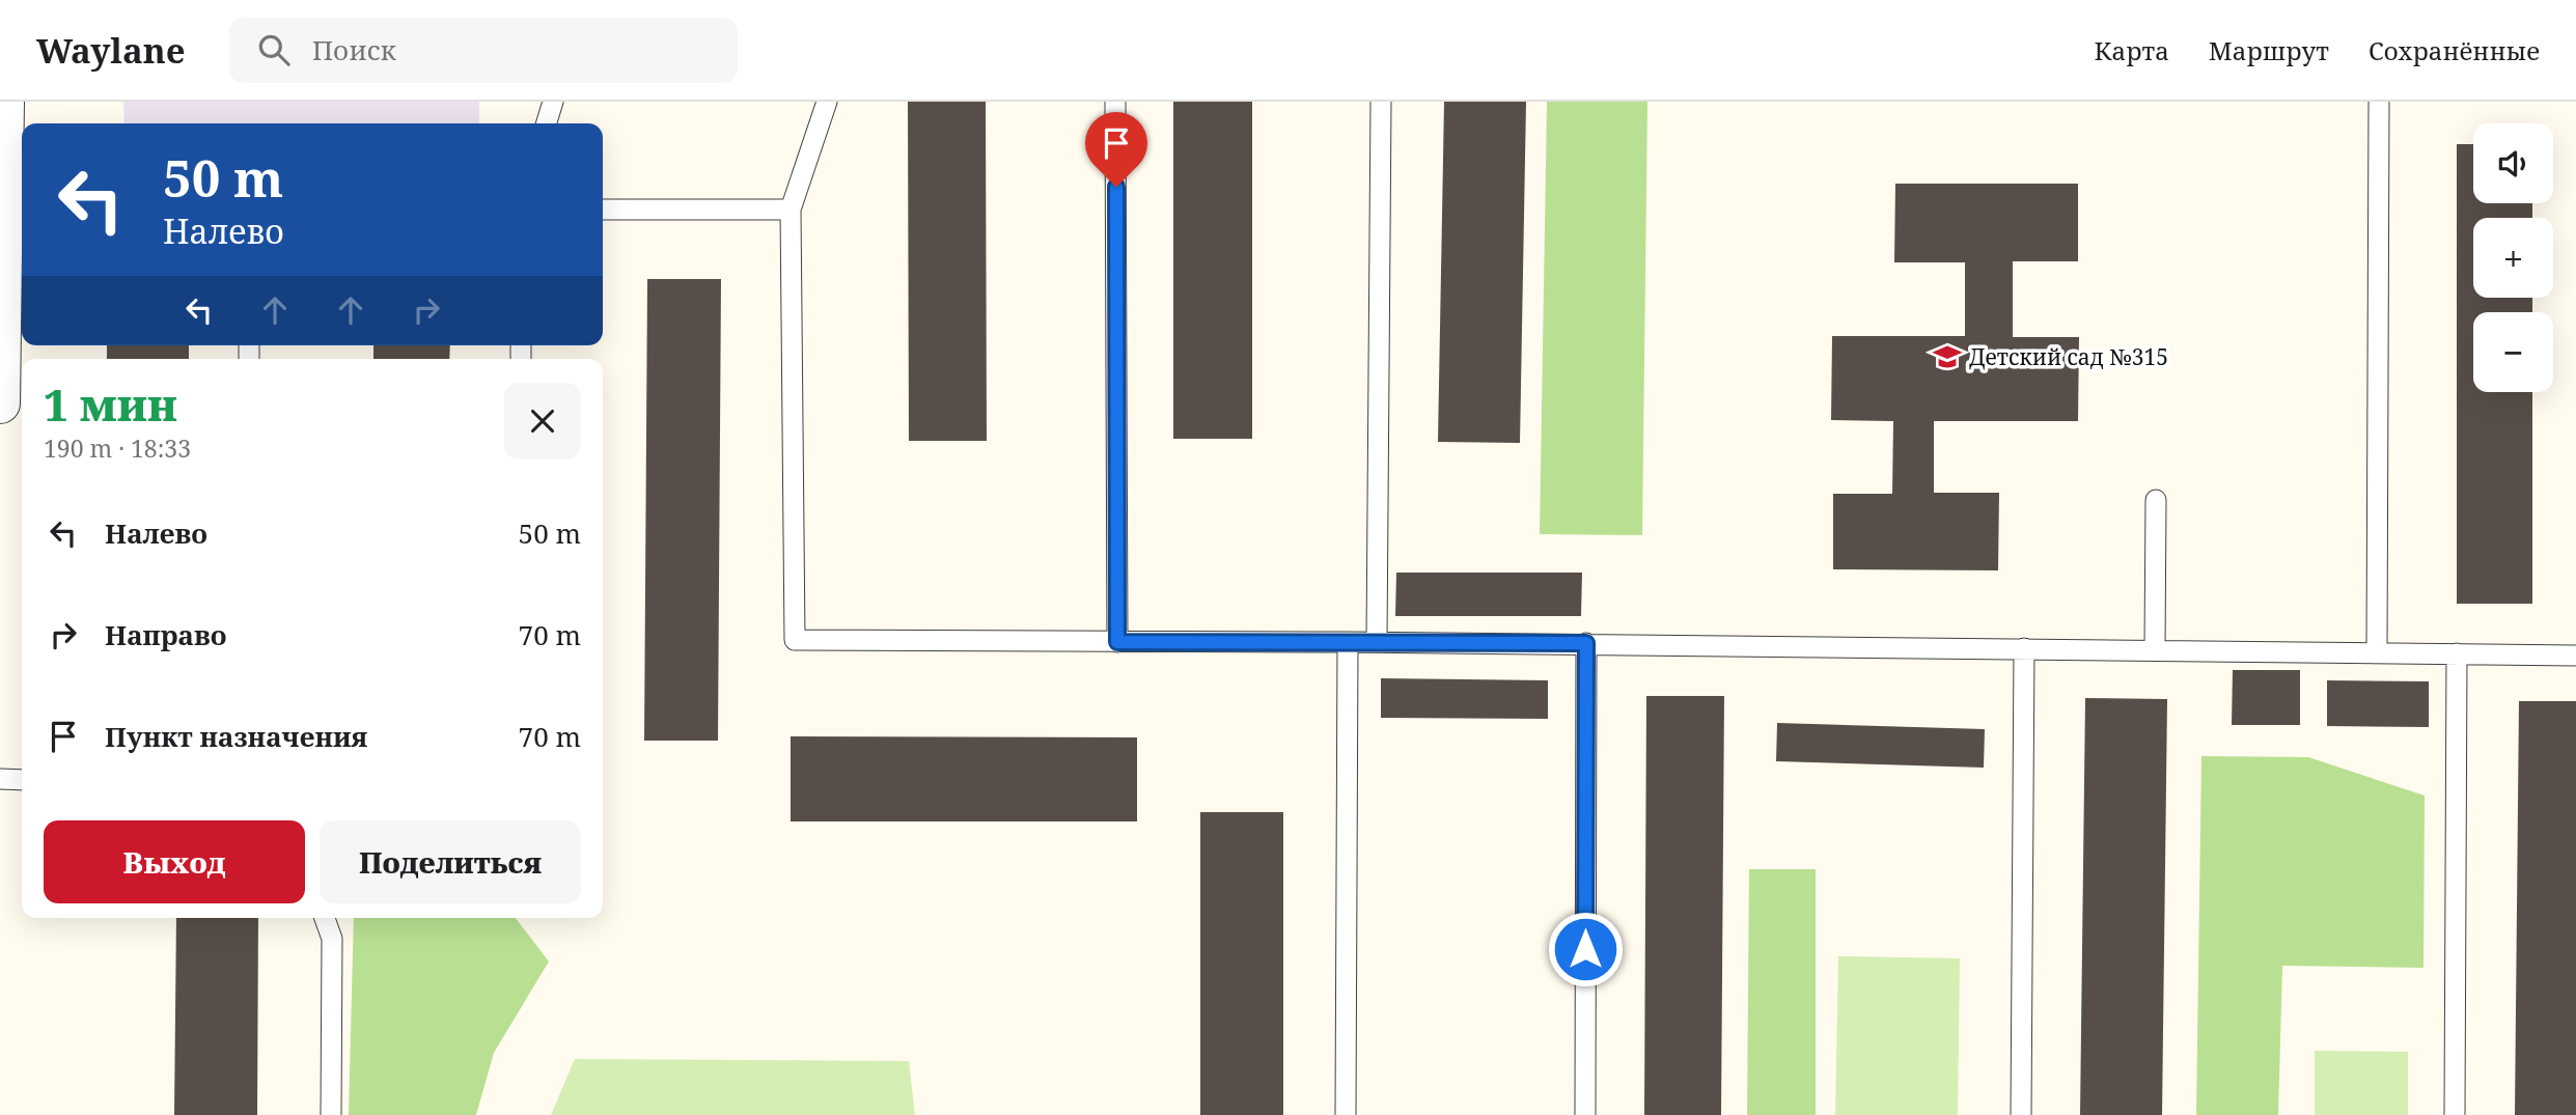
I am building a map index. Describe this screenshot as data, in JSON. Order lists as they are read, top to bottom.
{
  "places": {
    "school or university": ["Детский сад №315"]
  },
  "page": {
    "header": "Waylane",
    "search": "Поиск",
    "nav": ["Карта", "Маршрут", "Сохранённые"],
    "map_buttons": ["+", "−"],
    "turn": ["50 m", "Налево"],
    "heading": ["1 мин", "190 m · 18:33"],
    "list": [
      {
        "name": "Налево",
        "value": "50 m"
      },
      {
        "name": "Направо",
        "value": "70 m"
      },
      {
        "name": "Пункт назначения",
        "value": "70 m"
      }
    ],
    "buttons": ["Выход", "Поделиться"]
  }
}
